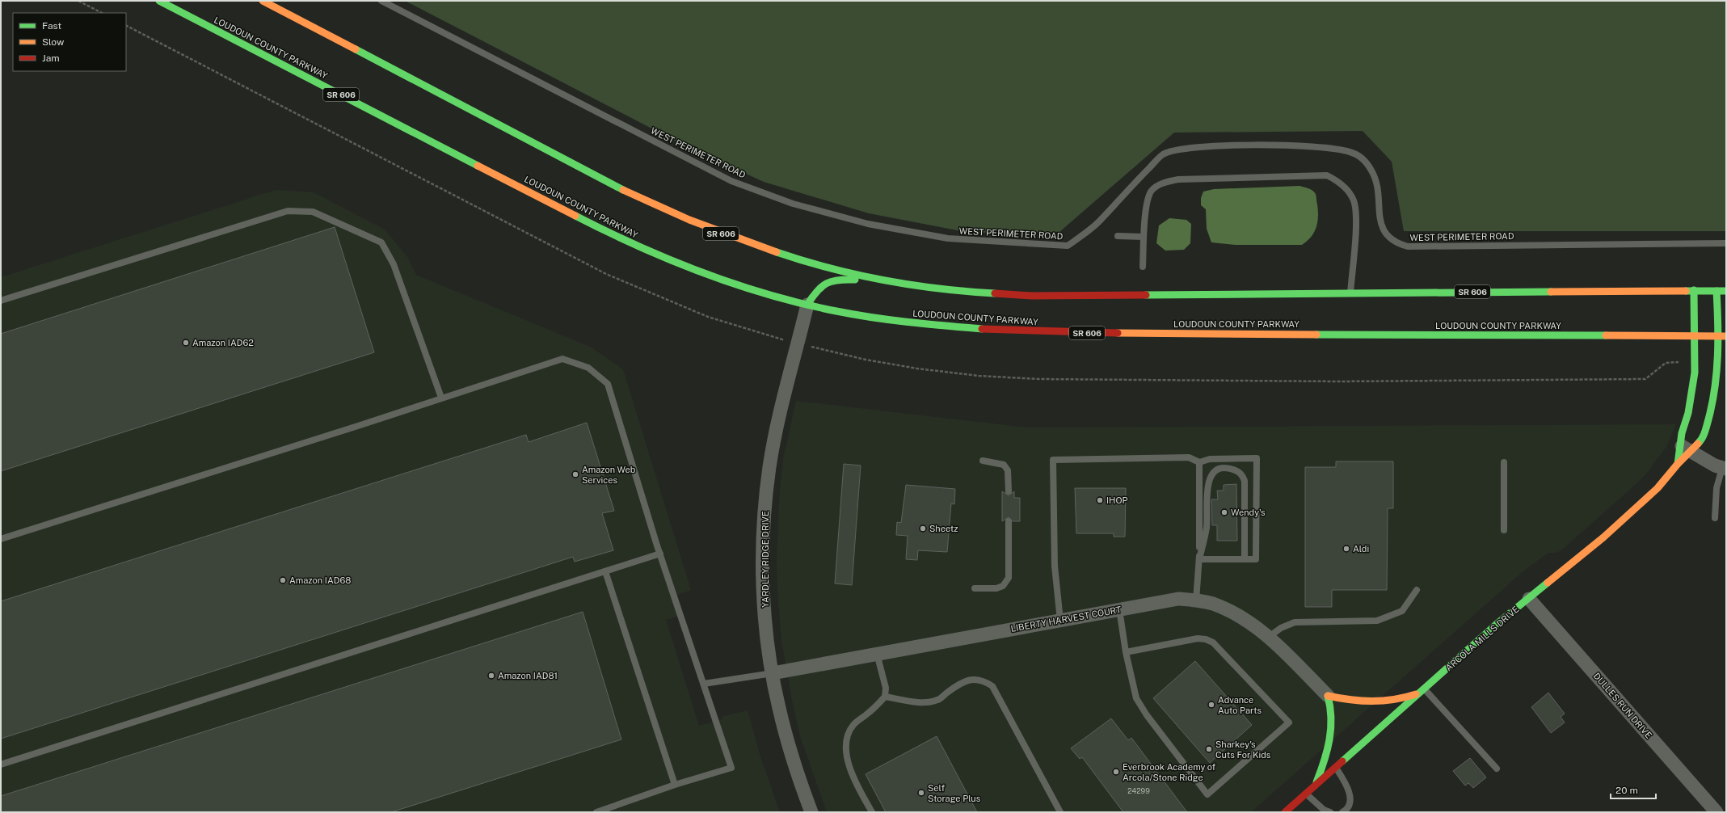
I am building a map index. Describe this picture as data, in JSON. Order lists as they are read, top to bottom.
{
  "streets": {
    "main road": ["LOUDOUN COUNTY PARKWAY", "SR 606", "ARCOLA MILLS DRIVE"],
    "street": ["YARDLEY RIDGE DRIVE", "LIBERTY HARVEST COURT", "DULLES RUN DRIVE"],
    "lane": ["WEST PERIMETER ROAD"]
  },
  "crossings": [
    ["LOUDOUN COUNTY PARKWAY", "YARDLEY RIDGE DRIVE"],
    ["LOUDOUN COUNTY PARKWAY", "ARCOLA MILLS DRIVE"],
    ["SR 606", "ARCOLA MILLS DRIVE"],
    ["YARDLEY RIDGE DRIVE", "LIBERTY HARVEST COURT"],
    ["ARCOLA MILLS DRIVE", "DULLES RUN DRIVE"]
  ],
  "places": [
    "Amazon IAD62",
    "Amazon Web Services",
    "IHOP",
    "Wendy's",
    "Sheetz",
    "Aldi",
    "Amazon IAD68",
    "Amazon IAD81",
    "Advance Auto Parts",
    "Sharkey's Cuts For Kids",
    "Everbrook Academy of Arcola/Stone Ridge",
    "Self Storage Plus"
  ],
  "house_numbers": ["24299"],
  "legend": ["Fast", "Slow", "Jam"],
  "scale_bar": "20 m"
}
